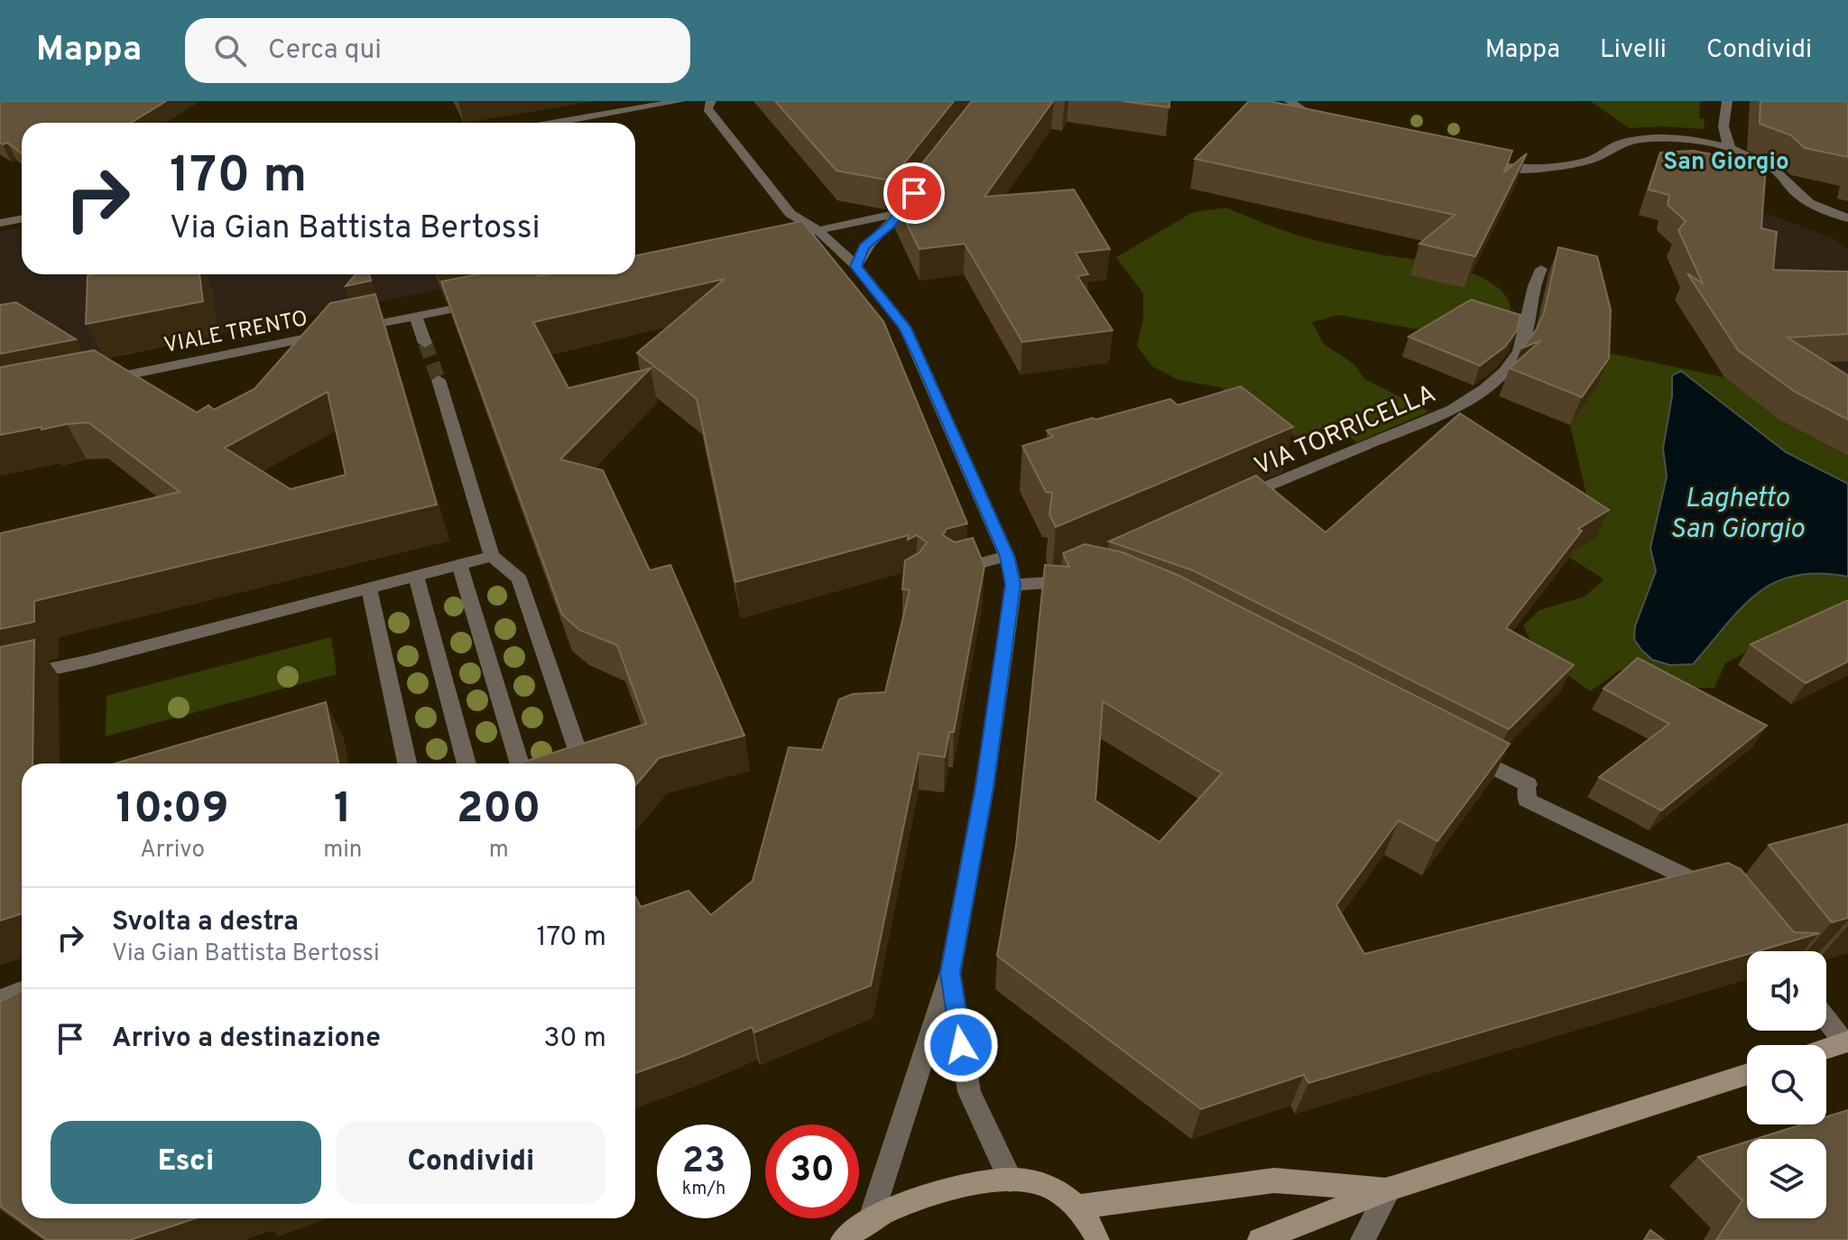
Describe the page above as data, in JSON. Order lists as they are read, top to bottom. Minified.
{"streets":{"street":["VIALE TRENTO","VIA TORRICELLA"]},"districts":["San Giorgio"],"water":["Laghetto San Giorgio"],"page":{"header":"Mappa","search":"Cerca qui","nav":["Mappa","Livelli","Condividi"],"turn":["170 m","Via Gian Battista Bertossi"],"eta":["10:09","Arrivo","1","min","200","m"],"list":[{"name":"Svolta a destra","note":"Via Gian Battista Bertossi","value":"170 m"},{"name":"Arrivo a destinazione","value":"30 m"}],"buttons":["Esci","Condividi"],"speed":"23 km/h","limit":"30"}}
